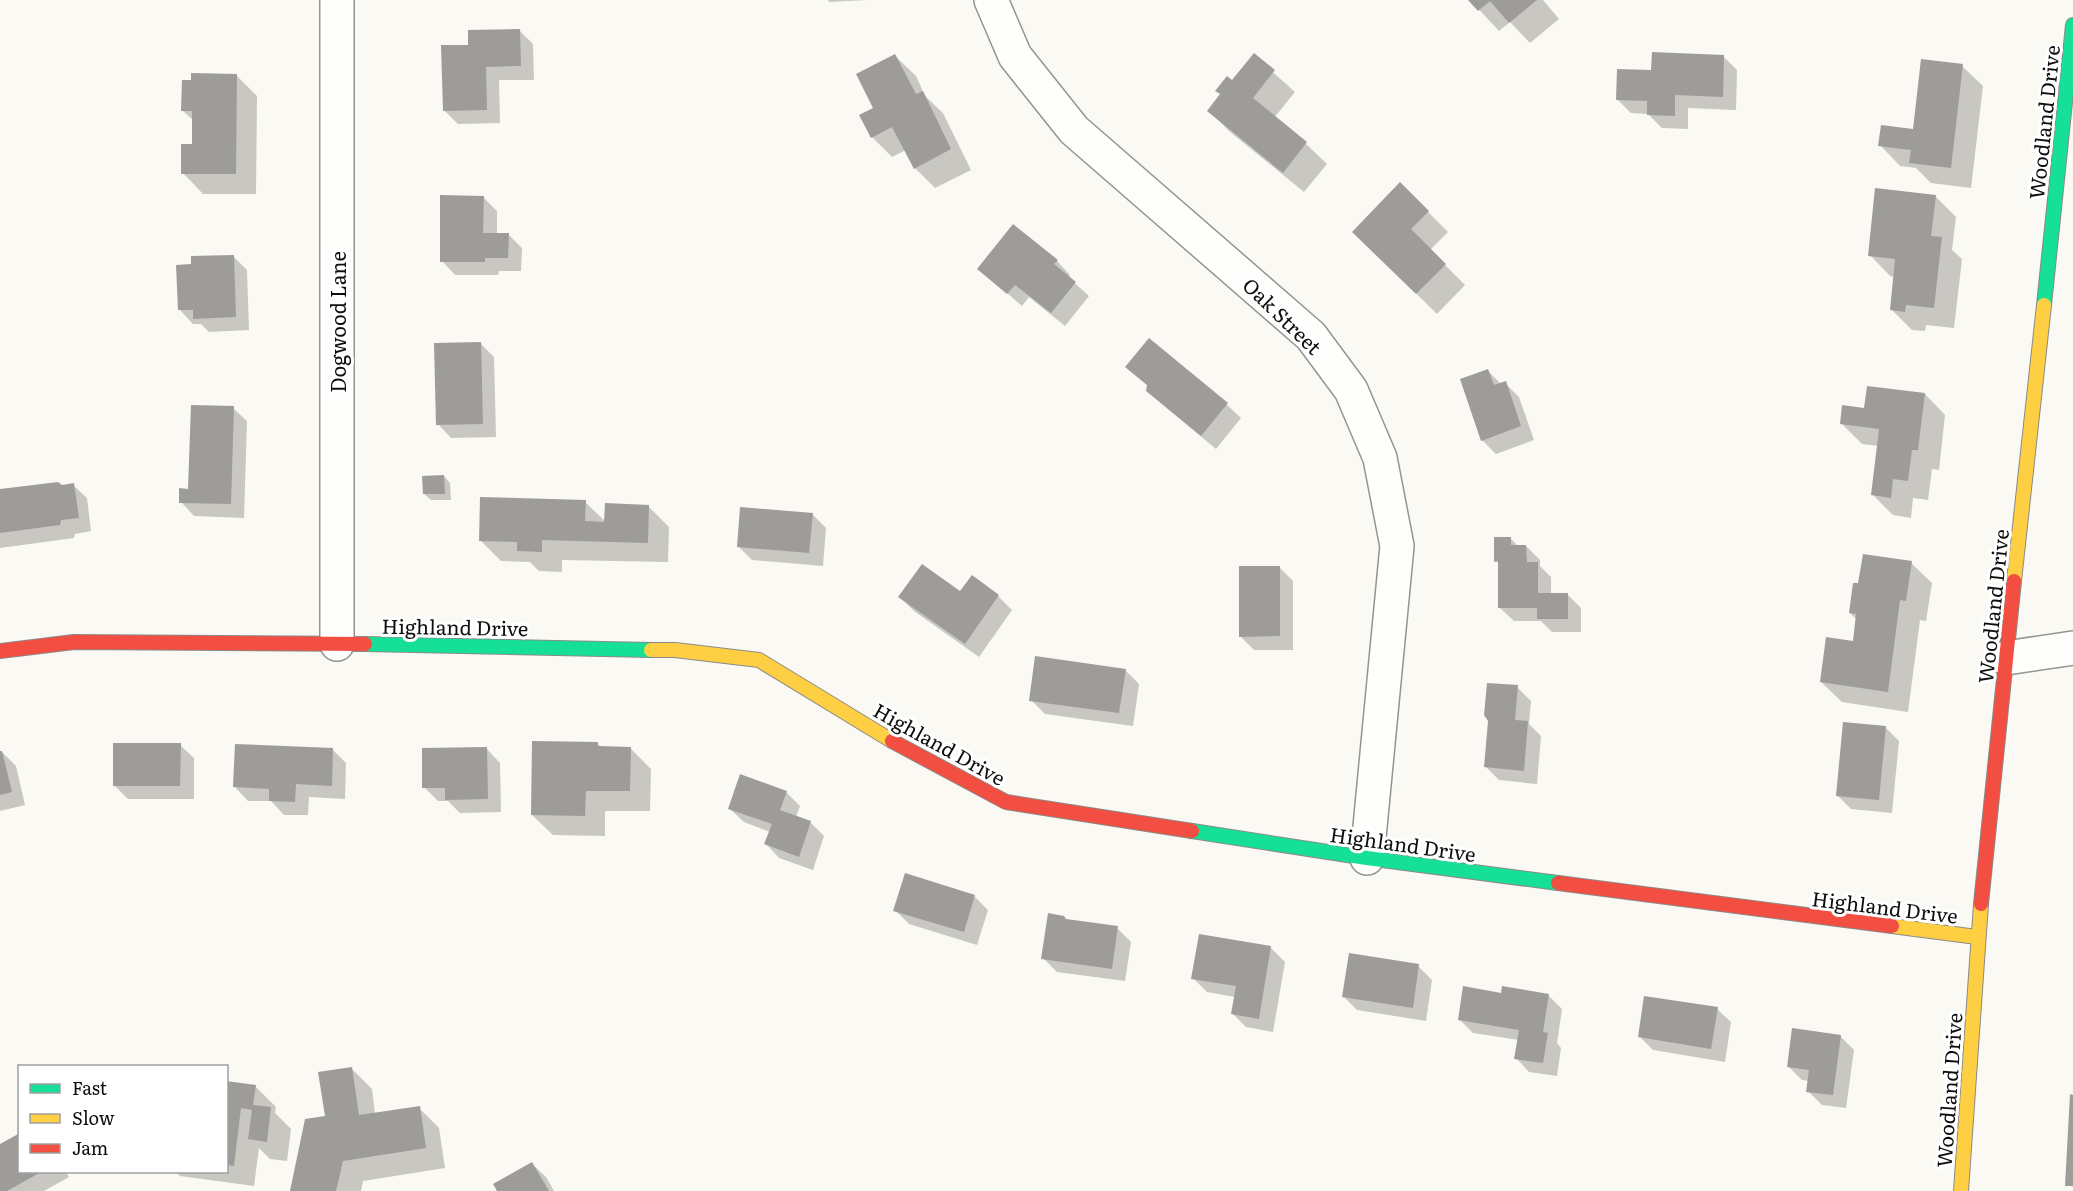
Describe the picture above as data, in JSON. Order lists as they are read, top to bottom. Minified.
{"streets":{"street":["Woodland Drive","Oak Street","Dogwood Lane","Highland Drive"]},"crossings":[["Woodland Drive","Highland Drive"],["Oak Street","Highland Drive"],["Dogwood Lane","Highland Drive"]],"legend":["Fast","Slow","Jam"]}
